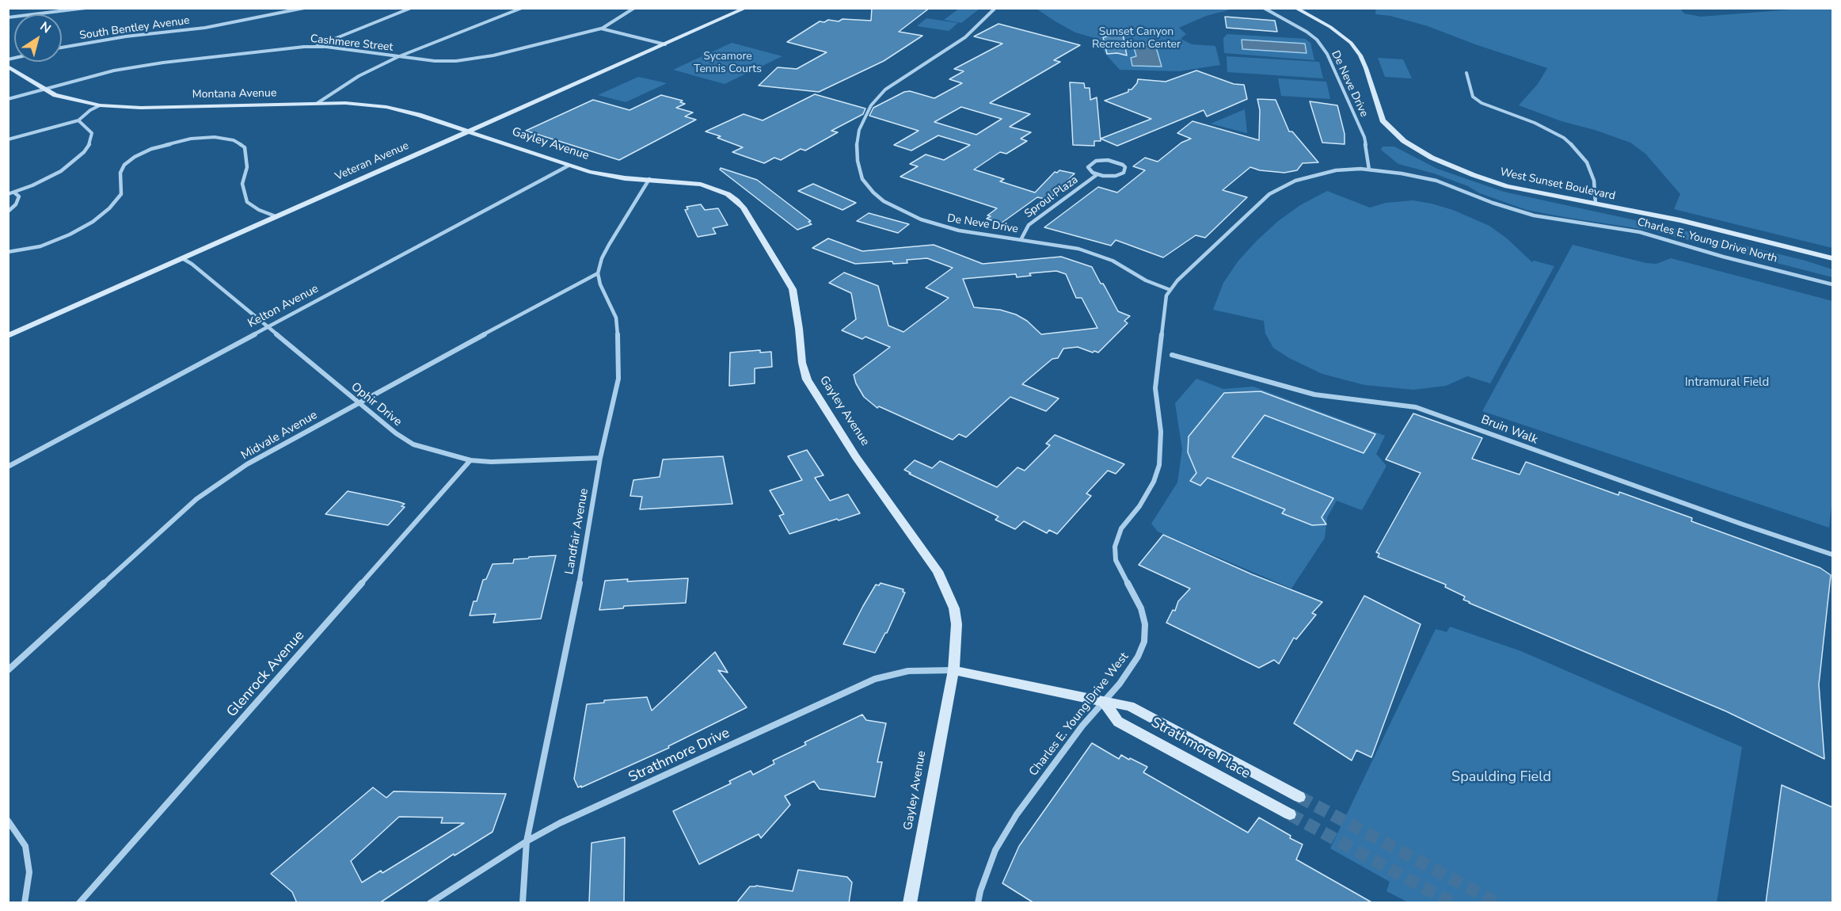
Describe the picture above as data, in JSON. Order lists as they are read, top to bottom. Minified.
{"streets":{"street":["South Bentley Avenue","Cashmere Street","De Neve Drive","Montana Avenue","Gayley Avenue","Veteran Avenue","West Sunset Boulevard","Sproul Plaza","Charles E. Young Drive North","Kelton Avenue","Ophir Drive","Bruin Walk","Midvale Avenue","Landfair Avenue","Glenrock Avenue","Charles E. Young Drive West","Strathmore Place","Strathmore Drive"]},"crossings":[["Cashmere Street","Montana Avenue"],["Cashmere Street","Veteran Avenue"],["De Neve Drive","Sproul Plaza"],["De Neve Drive","Charles E. Young Drive North"],["De Neve Drive","Charles E. Young Drive West"],["Montana Avenue","Gayley Avenue"],["Montana Avenue","Veteran Avenue"],["Gayley Avenue","Veteran Avenue"],["Gayley Avenue","Kelton Avenue"],["Gayley Avenue","Strathmore Place"],["Gayley Avenue","Strathmore Drive"],["Veteran Avenue","Ophir Drive"],["Charles E. Young Drive North","Charles E. Young Drive West"],["Kelton Avenue","Ophir Drive"],["Ophir Drive","Midvale Avenue"],["Ophir Drive","Landfair Avenue"],["Ophir Drive","Glenrock Avenue"],["Midvale Avenue","Landfair Avenue"],["Landfair Avenue","Strathmore Drive"],["Charles E. Young Drive West","Strathmore Place"],["Strathmore Place","Strathmore Drive"]],"parks":["Sunset Canyon Recreation Center","Sycamore Tennis Courts","Intramural Field","Spaulding Field"],"north":"top right"}
